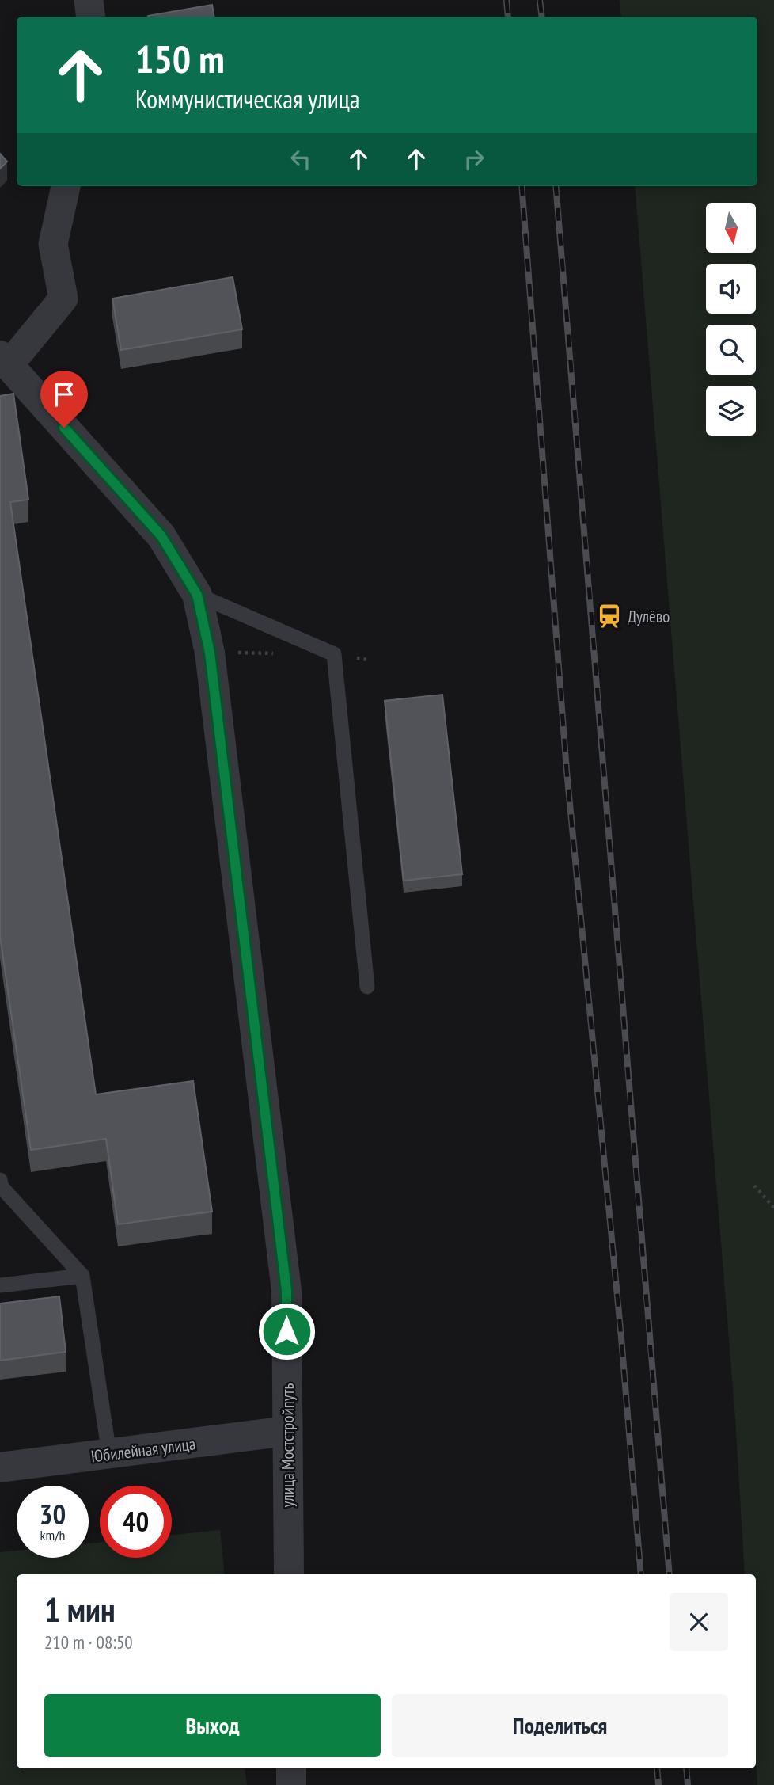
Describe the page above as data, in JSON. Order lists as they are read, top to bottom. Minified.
{"streets":{"street":["улица Мостстройпуть","Юбилейная улица"]},"crossings":[["улица Мостстройпуть","Юбилейная улица"]],"places":{"station":["Дулёво"]},"north":"bottom","page":{"turn":["150 m","Коммунистическая улица"],"speed":"30 km/h","limit":"40","heading":["1 мин","210 m · 08:50"],"buttons":["Выход","Поделиться"]}}
